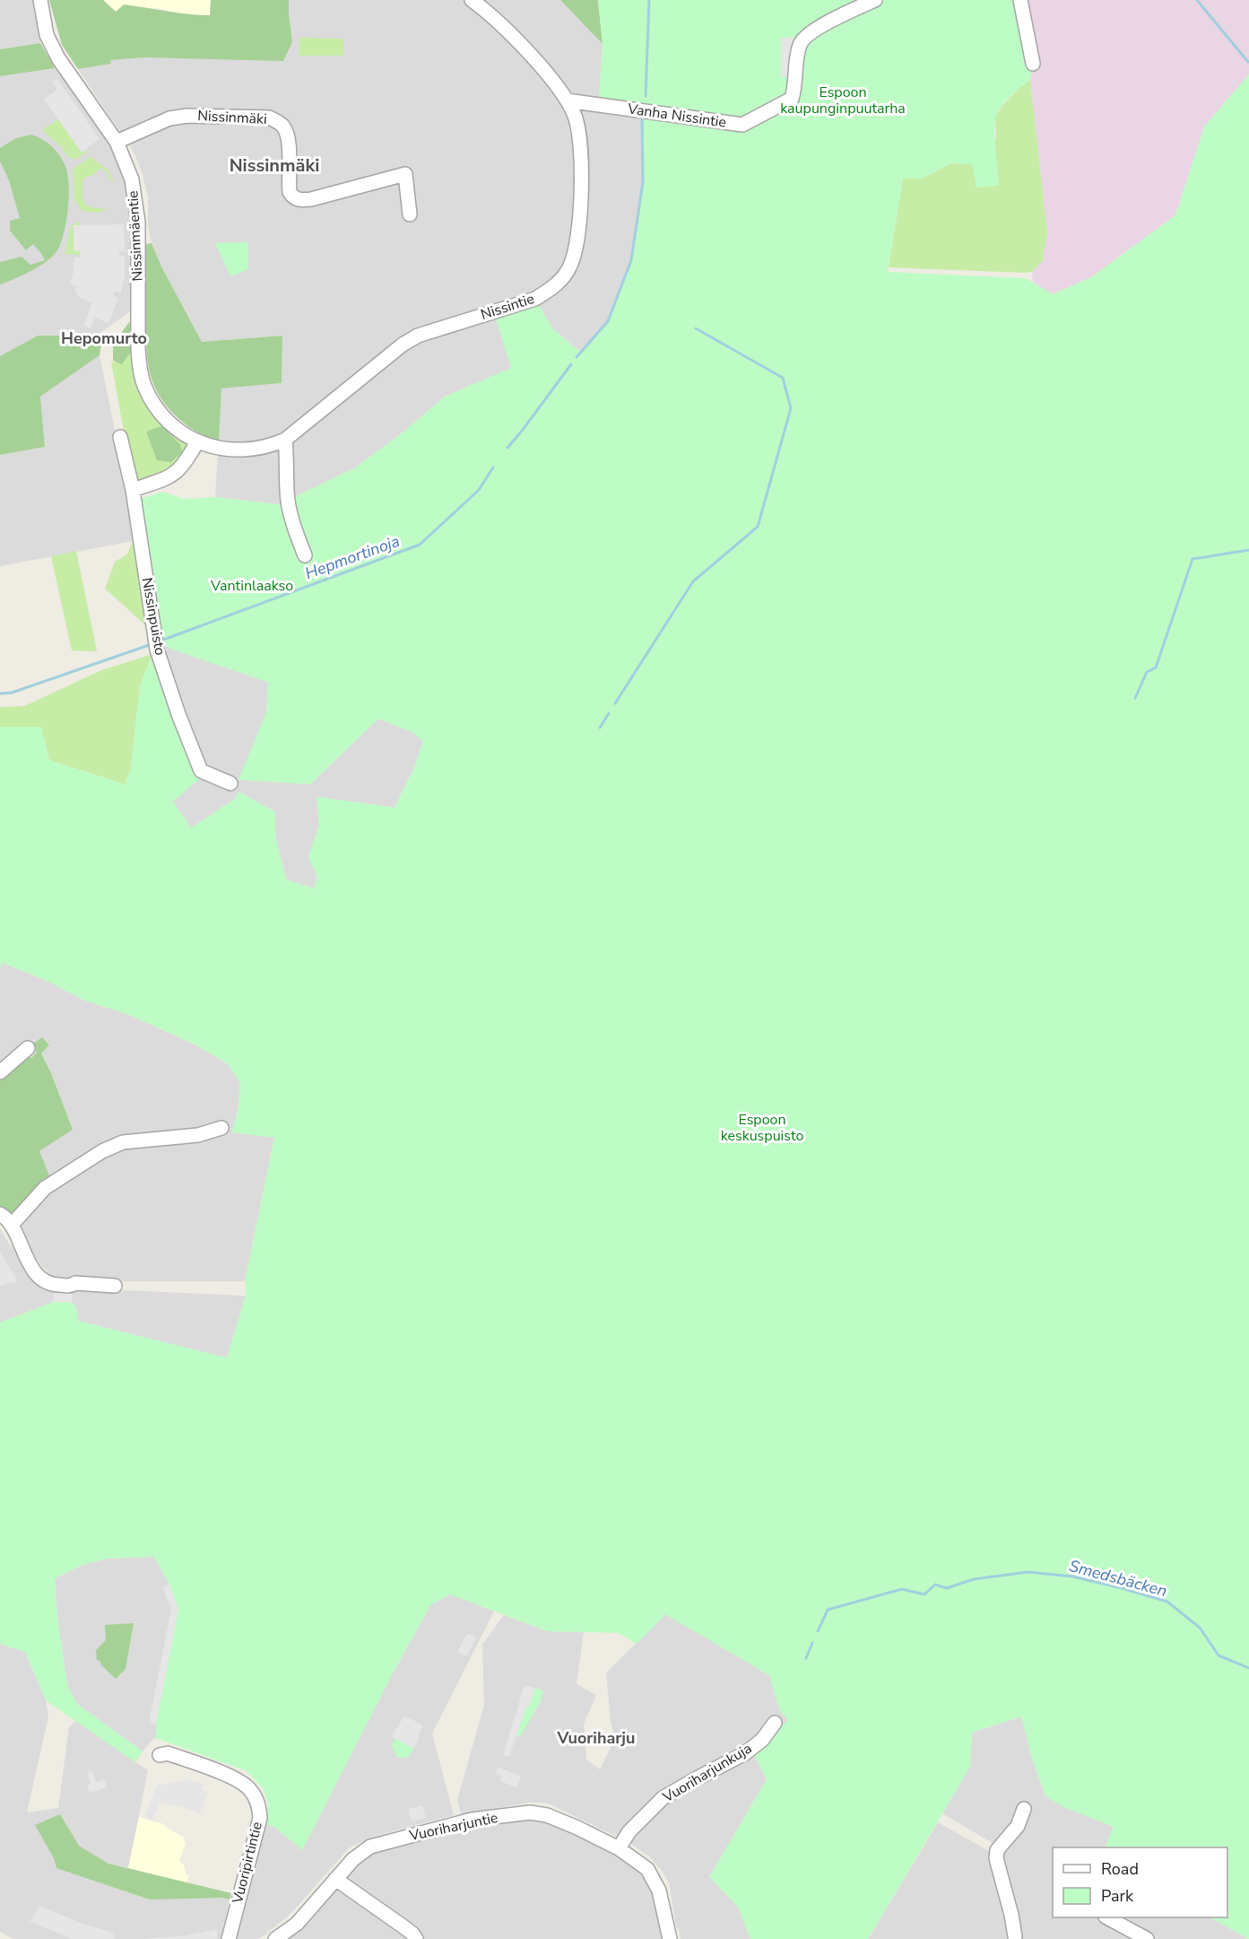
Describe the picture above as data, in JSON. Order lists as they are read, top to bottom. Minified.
{"streets":{"street":["Vanha Nissintie","Nissinmäki","Nissinmäentie","Nissintie","Nissinpuisto","Vuoriharjunkuja","Vuoriharjuntie","Vuoripirtintie"]},"crossings":[["Vanha Nissintie","Nissintie"],["Nissinmäki","Nissinmäentie"],["Nissinmäentie","Nissintie"],["Vuoriharjunkuja","Vuoriharjuntie"]],"districts":["Nissinmäki","Hepomurto","Vuoriharju"],"water":["Hepmortinoja","Smedsbäcken"],"parks":["Espoon kaupunginpuutarha","Vantinlaakso","Espoon keskuspuisto"],"legend":["Road","Park"]}
